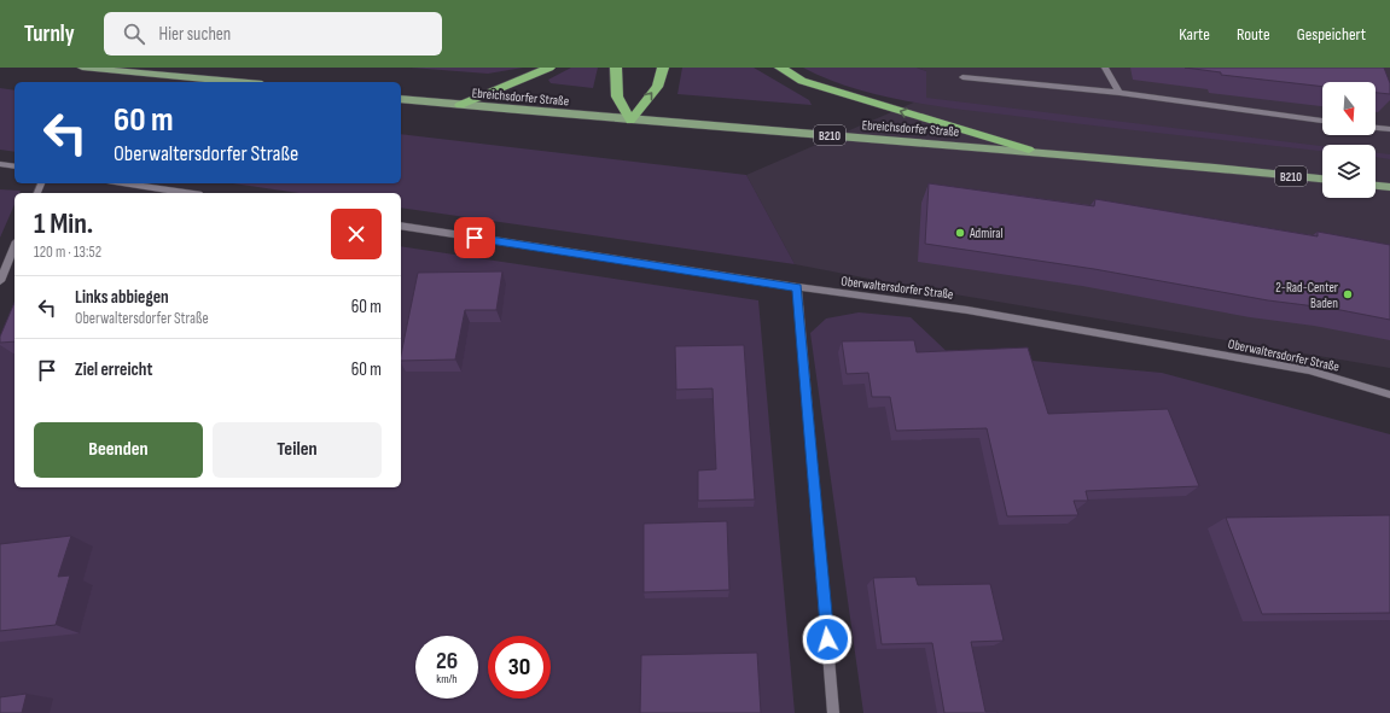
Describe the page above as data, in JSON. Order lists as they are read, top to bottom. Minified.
{"streets":{"main road":["Ebreichsdorfer Straße","B210"],"street":["Oberwaltersdorfer Straße"]},"crossings":[["Ebreichsdorfer Straße","B210"]],"places":["Admiral","2-Rad-Center Baden"],"north":"bottom","page":{"header":"Turnly","search":"Hier suchen","nav":["Karte","Route","Gespeichert"],"turn":["60 m","Oberwaltersdorfer Straße"],"heading":["1 Min.","120 m · 13:52"],"list":[{"name":"Links abbiegen","note":"Oberwaltersdorfer Straße","value":"60 m"},{"name":"Ziel erreicht","value":"60 m"}],"buttons":["Beenden","Teilen"],"speed":"26 km/h","limit":"30"}}
